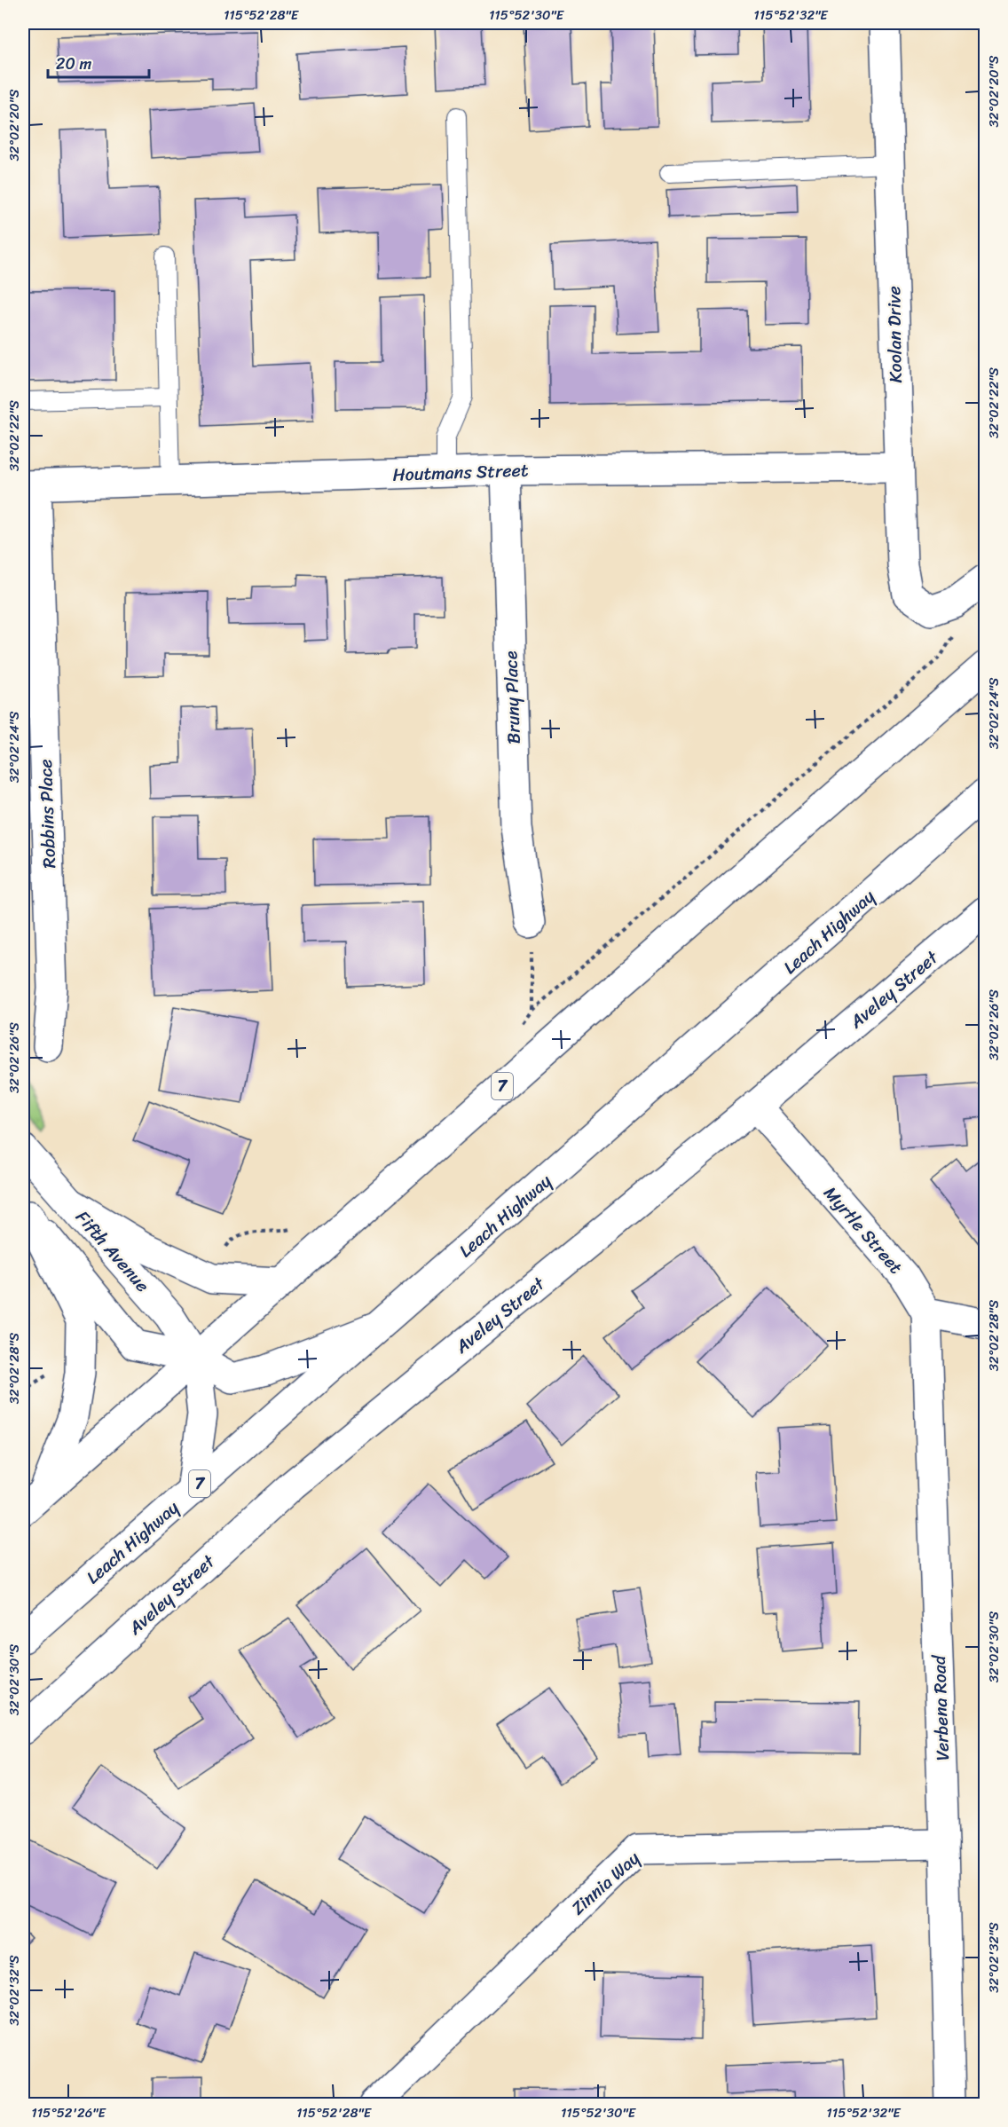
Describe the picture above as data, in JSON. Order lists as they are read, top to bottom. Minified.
{"streets":{"main road":["Koolan Drive","Houtmans Street","Bruny Place","Robbins Place","Leach Highway","Aveley Street","7","Myrtle Street","Fifth Avenue","Verbena Road","Zinnia Way"]},"crossings":[["Koolan Drive","Houtmans Street"],["Houtmans Street","Bruny Place"],["Houtmans Street","Robbins Place"],["Leach Highway","Fifth Avenue"],["Aveley Street","Myrtle Street"],["7","Fifth Avenue"],["Myrtle Street","Verbena Road"],["Verbena Road","Zinnia Way"]],"scale_bar":"20 m","coordinates":["115°52'28\"E","115°52'30\"E","115°52'32\"E","32°02'20\"S","32°02'22\"S","32°02'24\"S","32°02'26\"S","32°02'28\"S","32°02'30\"S","32°02'32\"S","115°52'26\"E"]}
